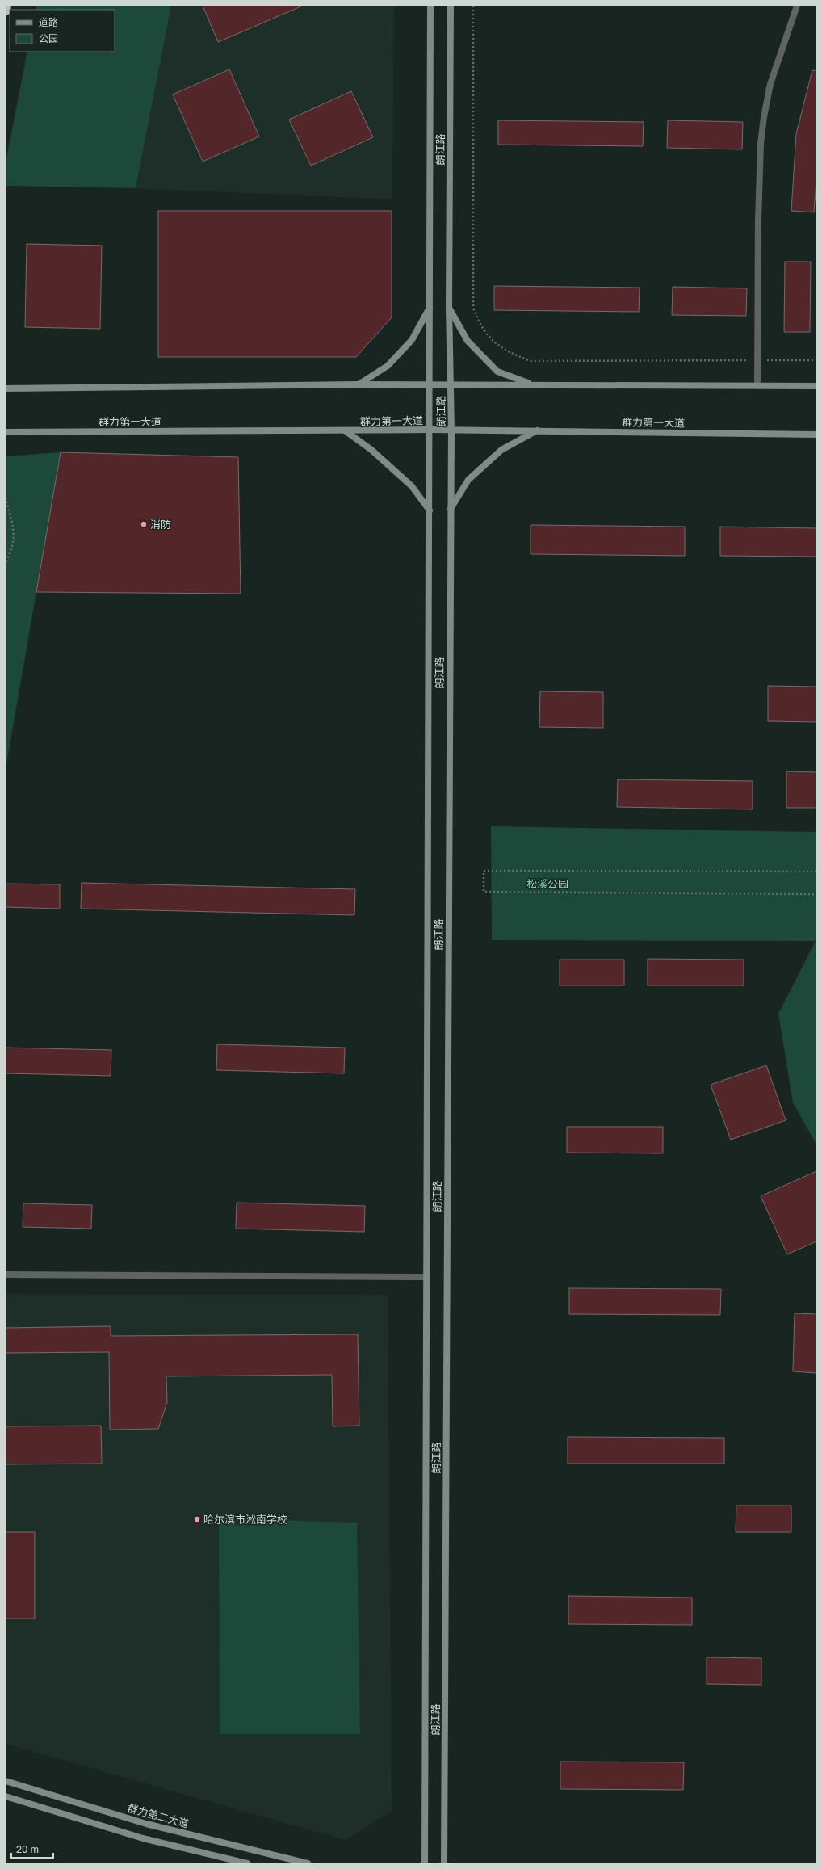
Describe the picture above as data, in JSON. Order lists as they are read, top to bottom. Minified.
{"streets":{"main road":["朗江路","群力第一大道","群力第二大道"]},"crossings":[["朗江路","群力第一大道"]],"parks":["松溪公园"],"places":["消防","哈尔滨市淞南学校"],"legend":["道路","公园"],"scale_bar":"20 m"}
